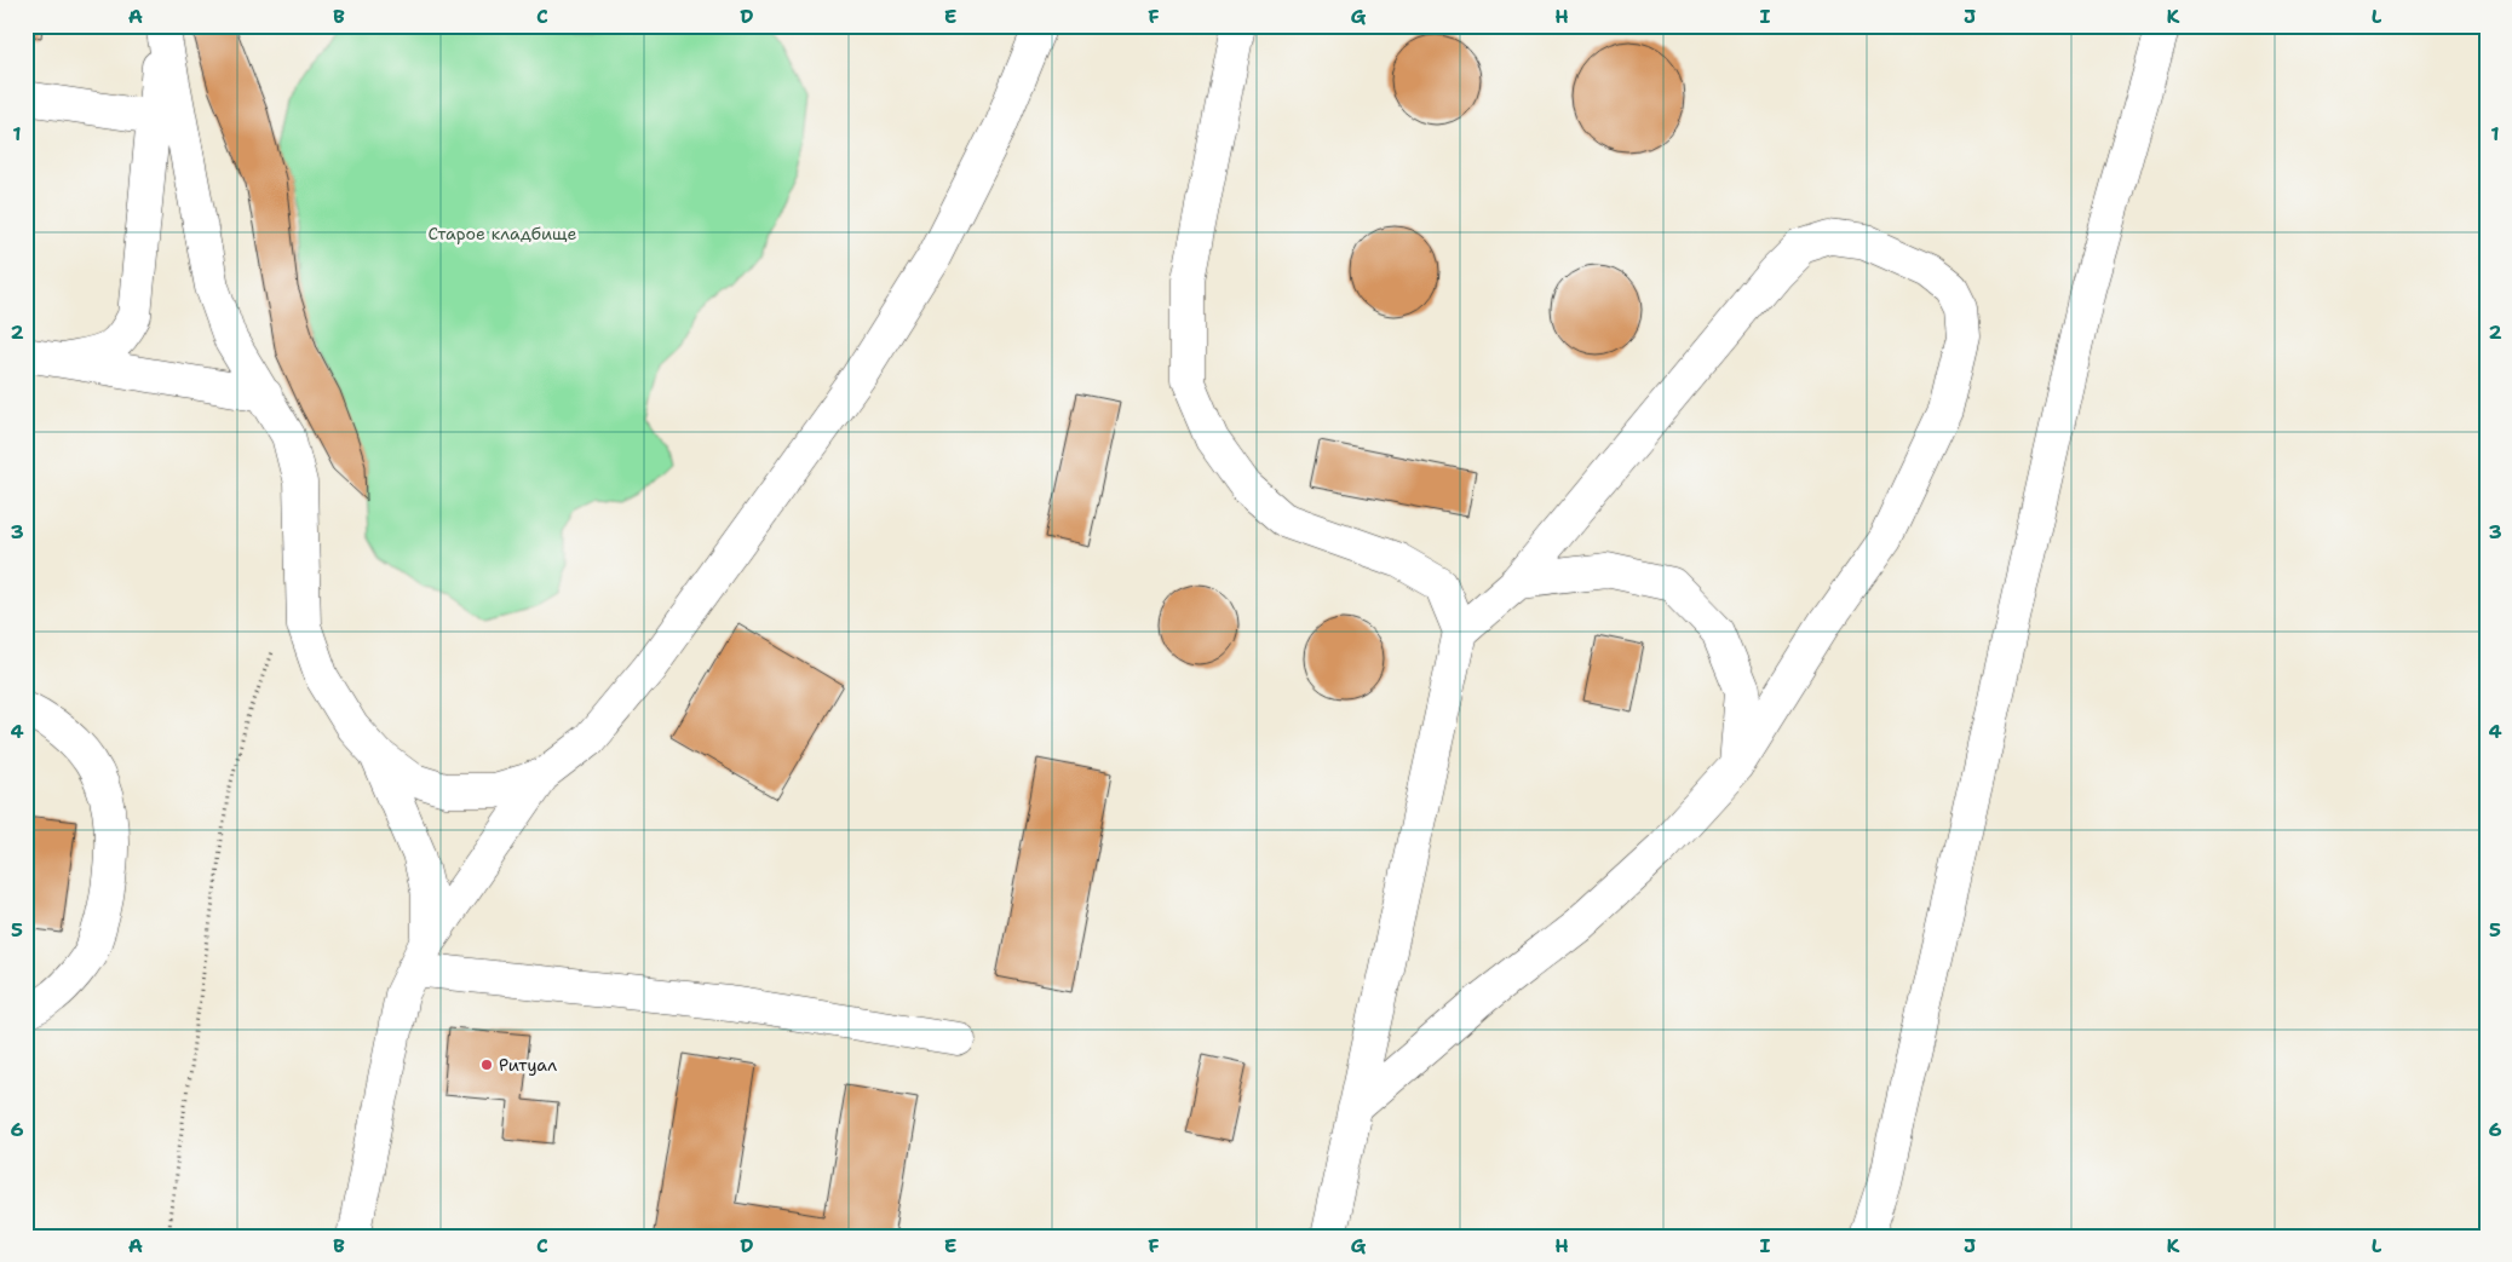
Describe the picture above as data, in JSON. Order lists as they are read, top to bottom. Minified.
{"parks":["Старое кладбище"],"places":["Ритуал"],"grid":{"columns":["A","B","C","D","E","F","G","H","I","J","K","L"],"rows":["1","2","3","4","5","6"]}}
